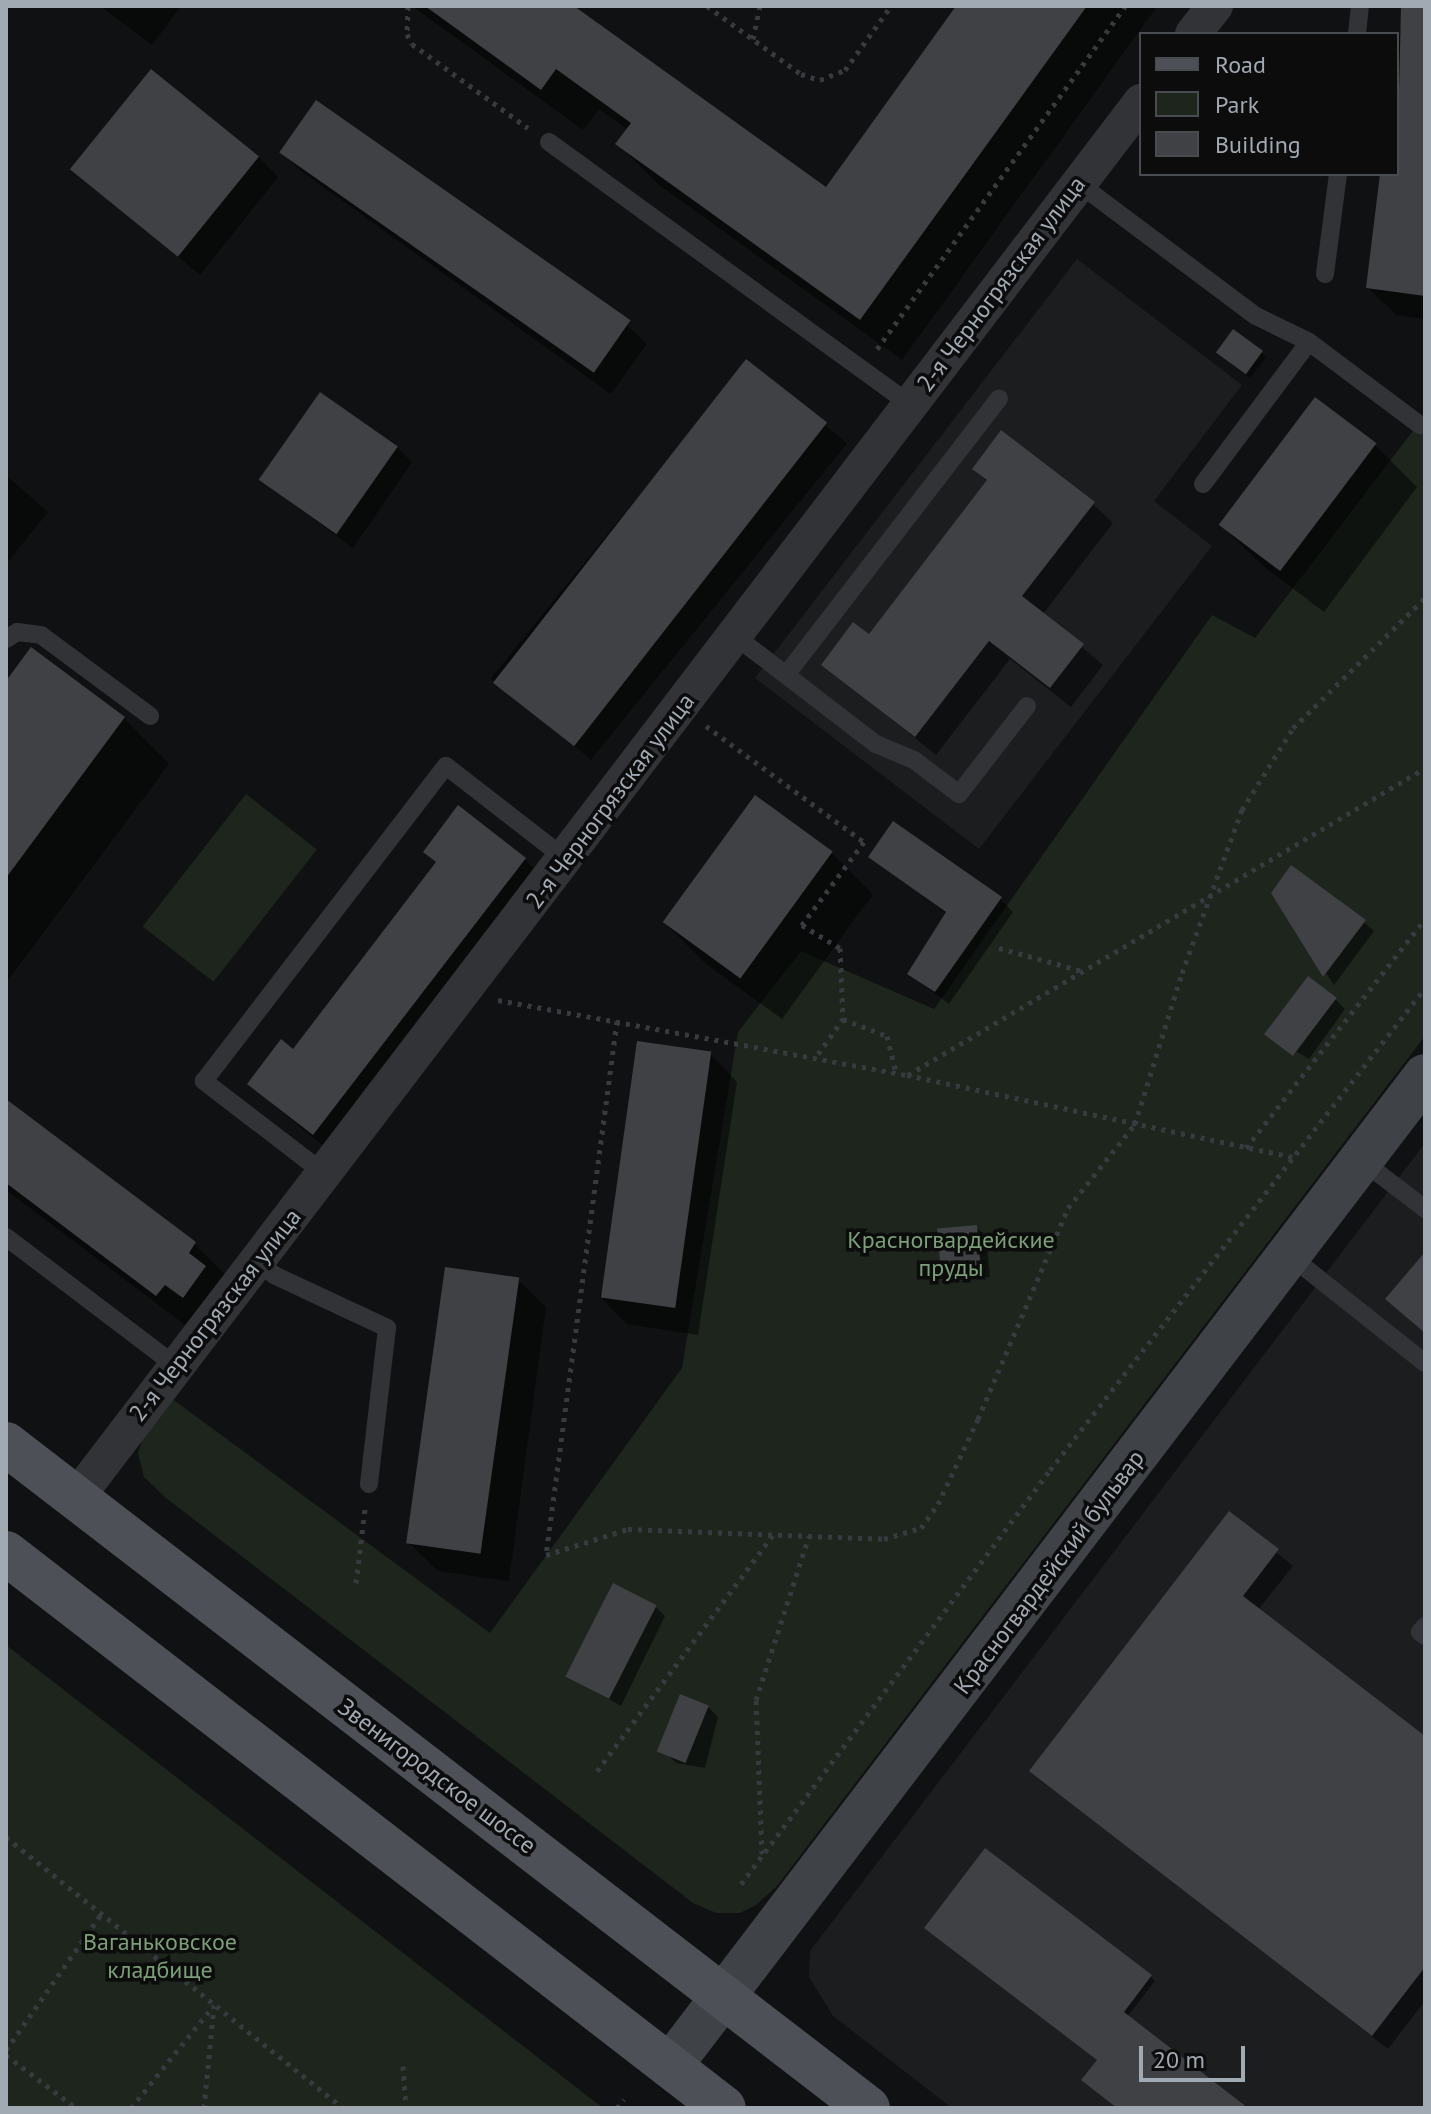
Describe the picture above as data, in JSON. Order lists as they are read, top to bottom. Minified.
{"streets":{"main road":["Звенигородское шоссе"],"street":["2-я Черногрязская улица","Красногвардейский бульвар"]},"crossings":[["2-я Черногрязская улица","Звенигородское шоссе"],["Красногвардейский бульвар","Звенигородское шоссе"]],"parks":["Красногвардейские пруды","Ваганьковское кладбище"],"legend":["Road","Park","Building"],"scale_bar":"20 m"}
